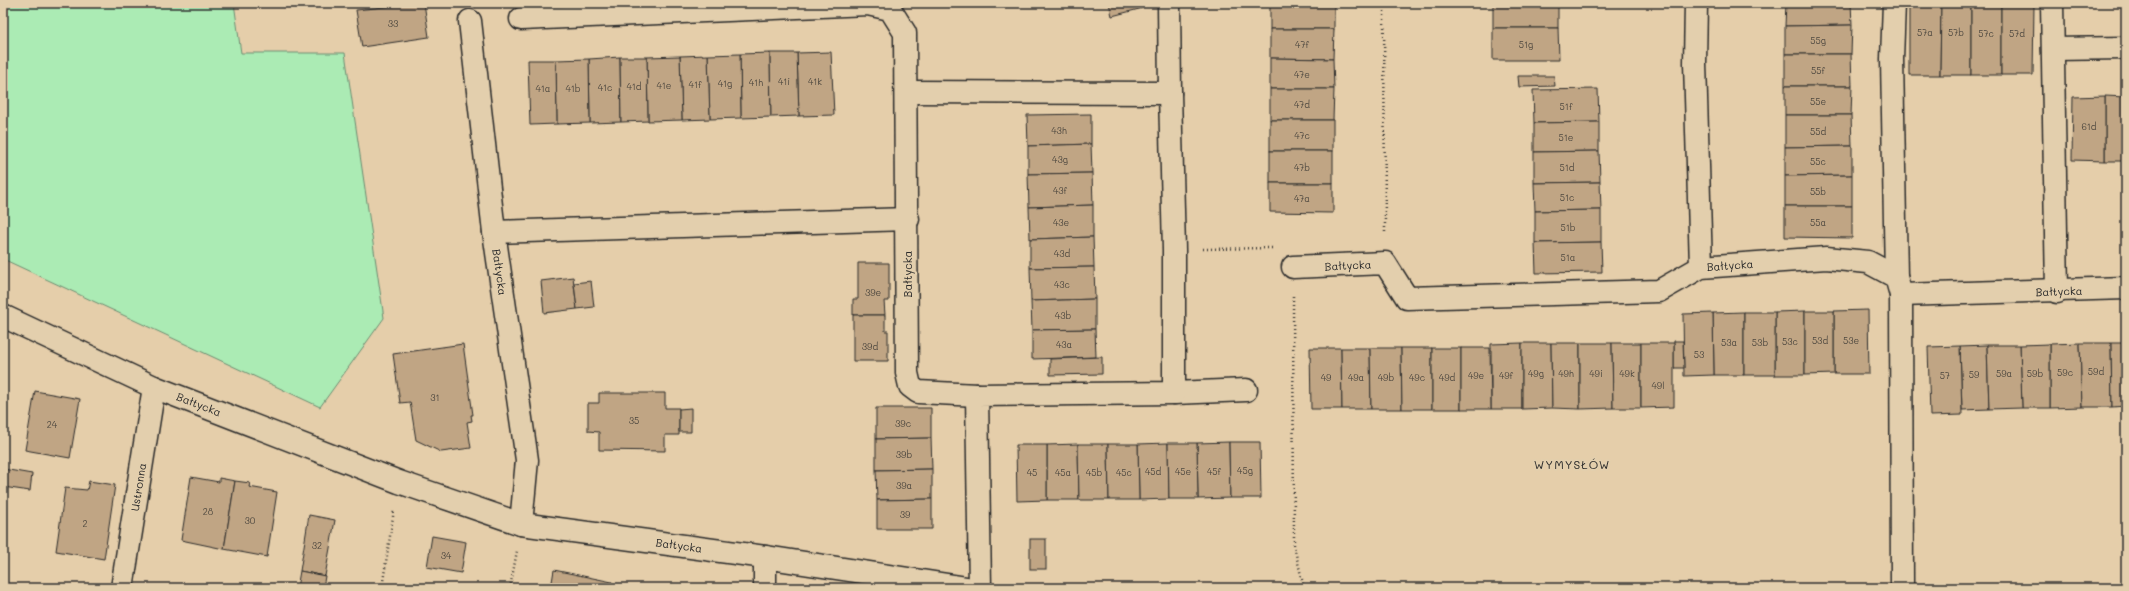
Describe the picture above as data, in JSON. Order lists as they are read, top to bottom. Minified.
{"streets":{"street":["Bałtycka","Ustronna"]},"crossings":[["Bałtycka","Ustronna"]],"districts":["WYMYSŁÓW"],"house_numbers":["33","57a","57b","57c","57d","55g","47f","51g","55f","47e","41i","41k","41h","41g","41f","41e","41d","41c","41a","41b","55e","47d","51f","61d","43h","55d","47c","51e","43g","55c","47b","51d","43f","55b","51c","47a","43e","55a","51b","43d","51a","43c","39e","43b","53d","53e","53c","53a","53b","43a","39d","53","59d","59c","49g","49h","49i","49k","59a","59b","59","49e","49f","57","49","49a","49b","49c","49d","49l","31","35","39c","24","39b","45g","45d","45e","45f","45","45a","45b","45c","39a","28","39","30","2","32","34"]}
